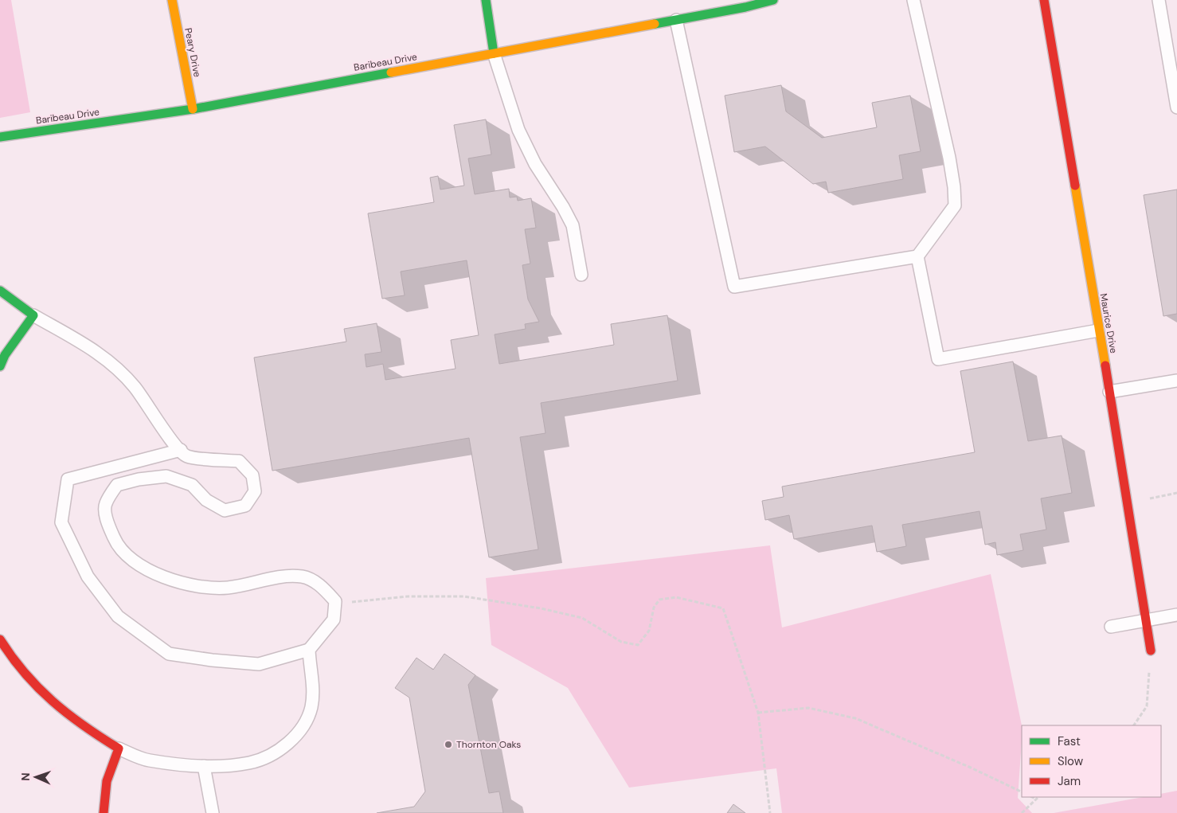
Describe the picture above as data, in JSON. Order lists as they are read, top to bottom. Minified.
{"streets":{"street":["Peary Drive","Baribeau Drive","Maurice Drive"]},"crossings":[["Peary Drive","Baribeau Drive"]],"places":["Thornton Oaks"],"legend":["Fast","Slow","Jam"],"north":"left"}
